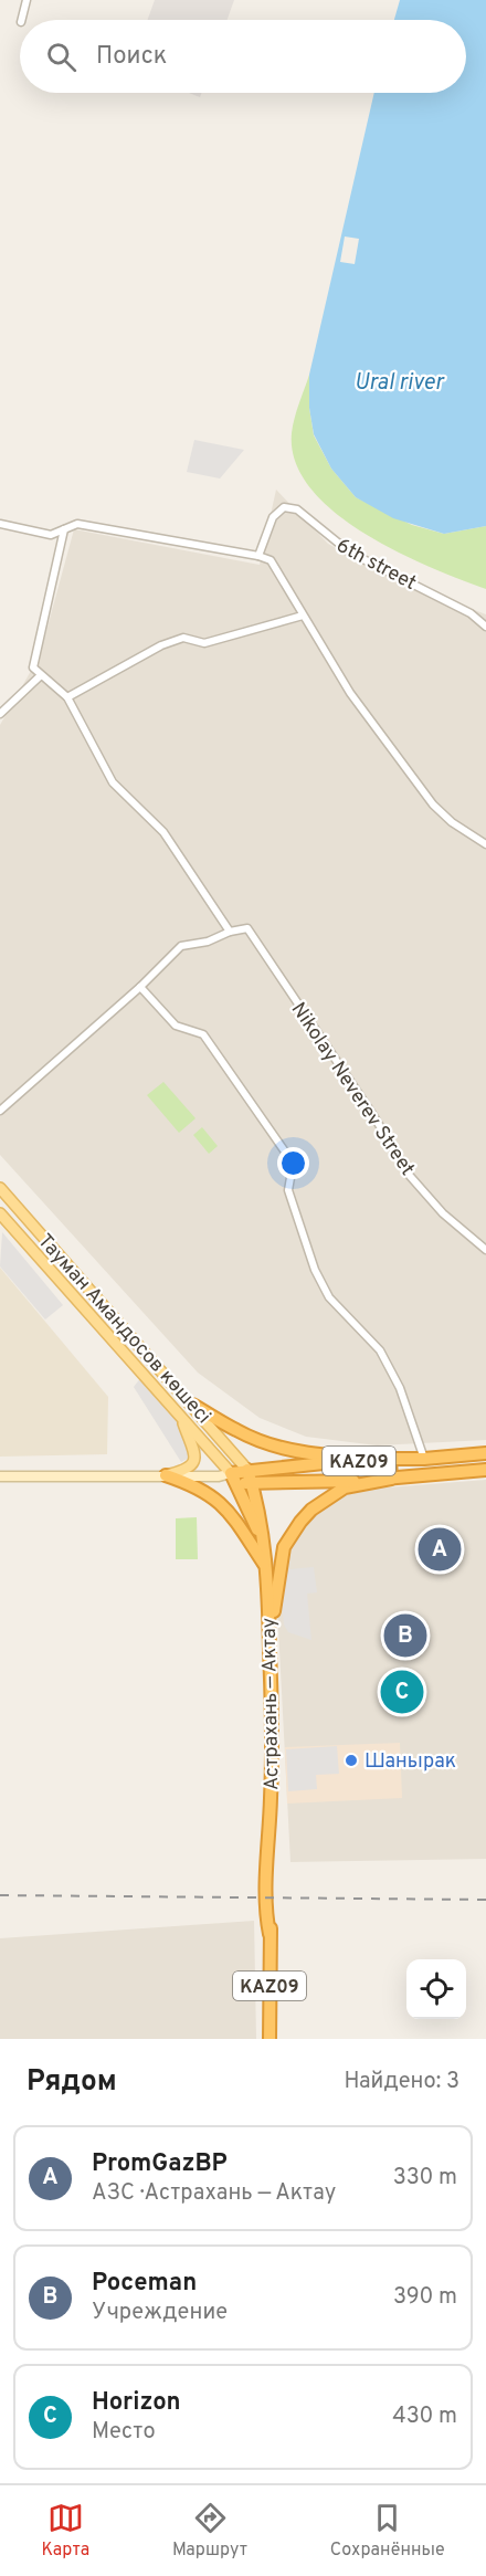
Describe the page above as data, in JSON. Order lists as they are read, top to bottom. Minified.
{"streets":{"highway":["KAZ09","Астрахань — Актау"],"main road":["Тауман Амандосов көшесі"],"street":["6th street","Nikolay Neverev Street"]},"crossings":[["Тауман Амандосов көшесі","KAZ09"],["Тауман Амандосов көшесі","Астрахань — Актау"],["KAZ09","Астрахань — Актау"]],"water":["Ural river"],"places":["Шанырак"],"page":{"search":"Поиск","pins":["A","B","C"],"heading":["Рядом","Найдено: 3"],"list":[{"mark":"A","name":"PromGazBP","note":"АЗС · Астрахань — Актау","value":"330 m"},{"mark":"B","name":"Poceman","note":"Учреждение","value":"390 m"},{"mark":"C","name":"Horizon","note":"Место","value":"430 m"}],"nav":["Карта","Маршрут","Сохранённые"]}}
